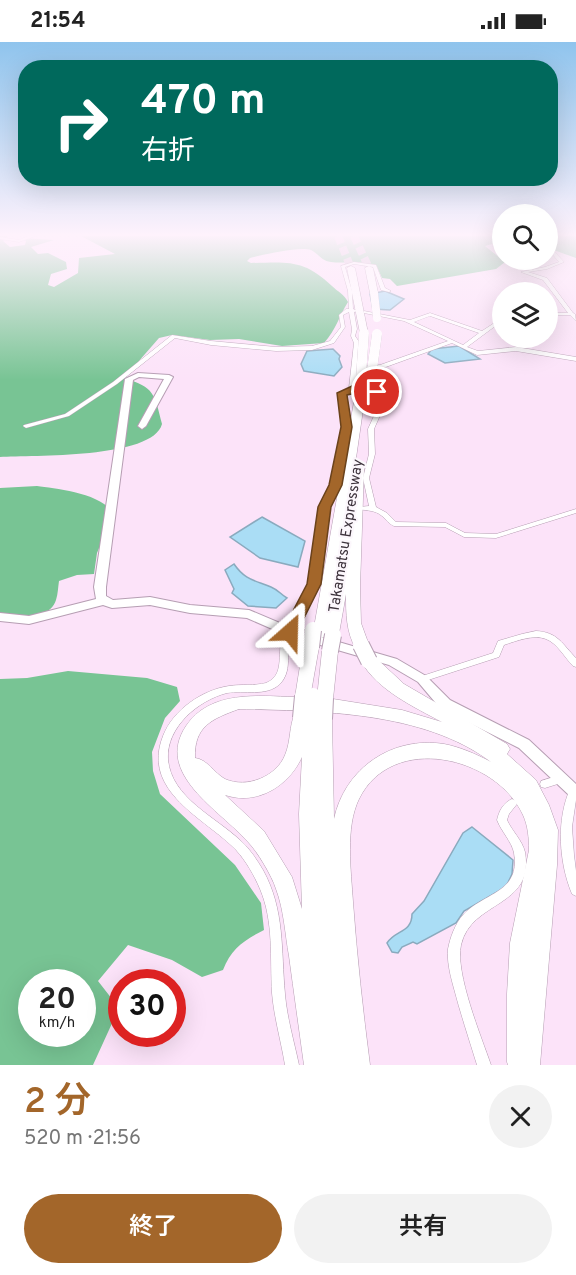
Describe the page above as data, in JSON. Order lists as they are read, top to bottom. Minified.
{"streets":{"highway":["Takamatsu Expressway"]},"page":{"status":"21:54","turn":["470 m","右折"],"speed":"20 km/h","limit":"30","heading":["2 分","520 m · 21:56"],"buttons":["終了","共有"]}}
